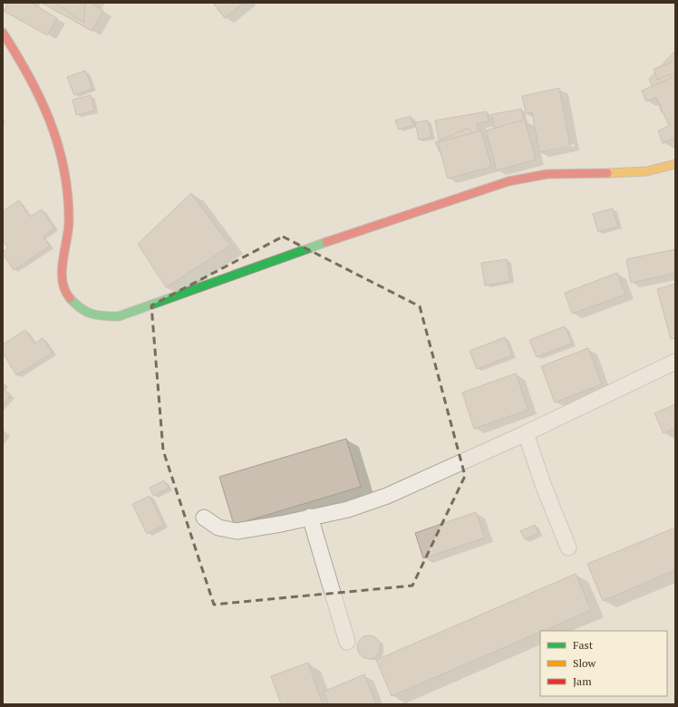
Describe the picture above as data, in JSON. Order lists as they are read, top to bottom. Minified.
{"legend":["Fast","Slow","Jam"]}
